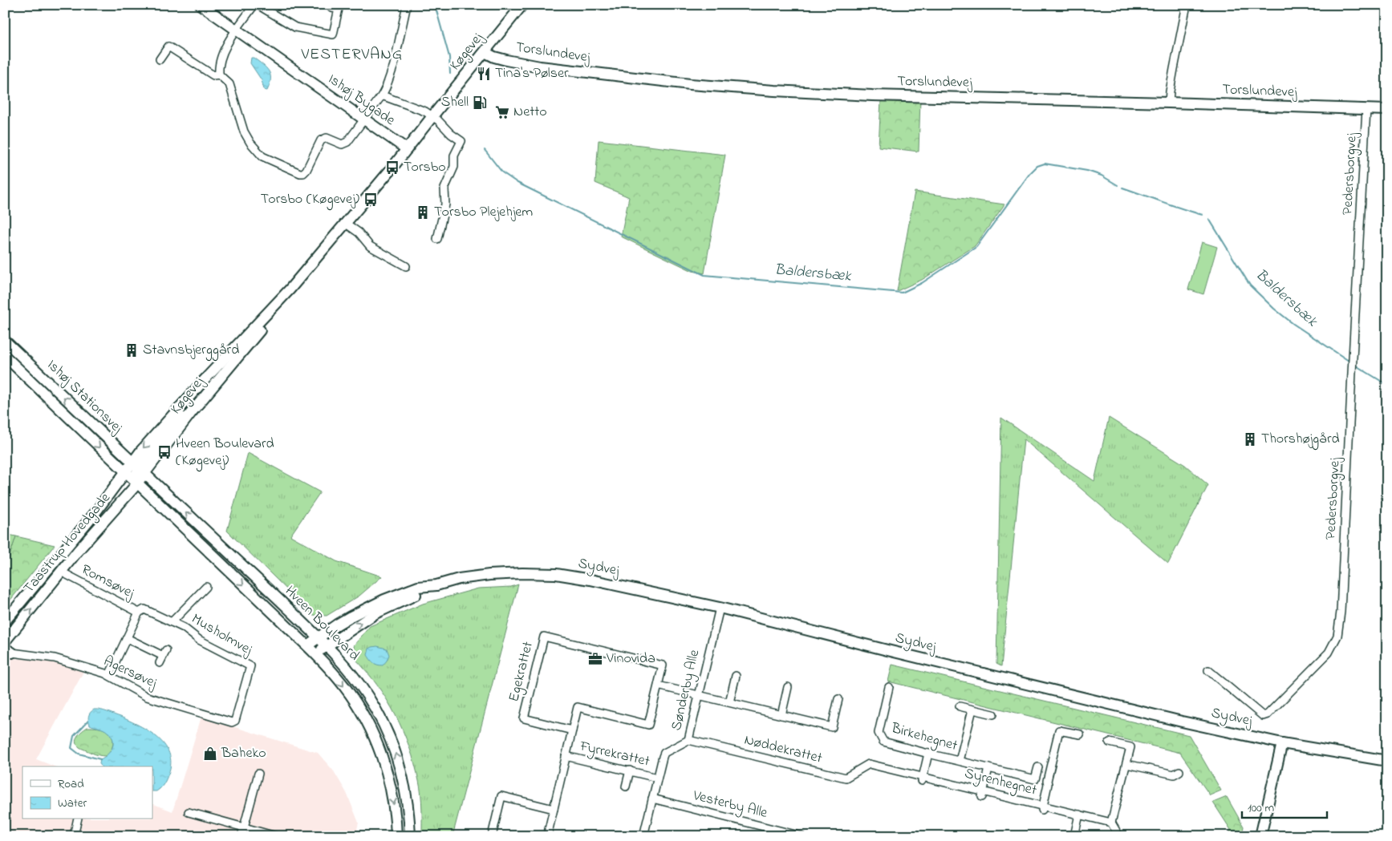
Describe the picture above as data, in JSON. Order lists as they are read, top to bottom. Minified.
{"streets":{"street":["Køgevej","Torslundevej","Ishøj Bygade","Pedersborgvej","Ishøj Stationsvej","Taastrup Hovedgade","Sydvej","Romsøvej","Hveen Boulevard","Musholmvej","Egekrattet","Agersøvej","Sønderby Alle","Birkehegnet","Nøddekrattet","Fyrrekrattet","Syrenhegnet","Vesterby Alle"]},"crossings":[["Køgevej","Torslundevej"],["Køgevej","Ishøj Bygade"],["Køgevej","Ishøj Stationsvej"],["Køgevej","Taastrup Hovedgade"],["Køgevej","Hveen Boulevard"],["Torslundevej","Pedersborgvej"],["Ishøj Stationsvej","Taastrup Hovedgade"],["Ishøj Stationsvej","Hveen Boulevard"],["Taastrup Hovedgade","Romsøvej"],["Taastrup Hovedgade","Hveen Boulevard"],["Sydvej","Hveen Boulevard"],["Sydvej","Sønderby Alle"],["Romsøvej","Musholmvej"],["Romsøvej","Agersøvej"],["Musholmvej","Agersøvej"],["Egekrattet","Fyrrekrattet"],["Sønderby Alle","Nøddekrattet"],["Sønderby Alle","Fyrrekrattet"],["Sønderby Alle","Vesterby Alle"],["Nøddekrattet","Syrenhegnet"]],"districts":["VESTERVANG"],"water":["Baldersbæk"],"places":{"restaurant":["Tina's Pølser"],"fuel station":["Shell"],"supermarket":["Netto"],"bus stop":["Torsbo","Torsbo (Køgevej)","Hveen Boulevard (Køgevej)"],"building":["Torsbo Plejehjem","Stavnsbjerggård","Thorshøjgård"],"office":["Vinovida"],"shop":["Baheko"]},"legend":["Road","Water"],"scale_bar":"100 m"}
